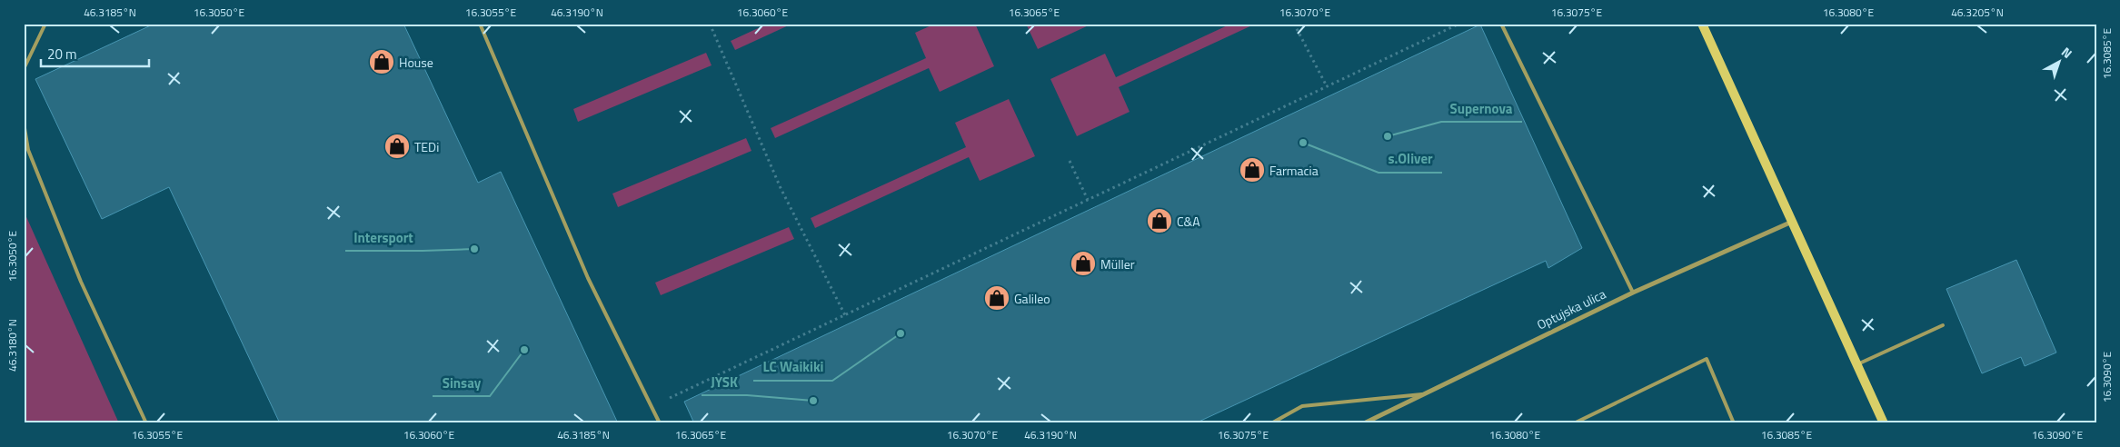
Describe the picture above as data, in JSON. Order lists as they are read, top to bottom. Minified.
{"streets":{"street":["Optujska ulica"]},"places":{"shop":["House","TEDi","Farmacia","C&A","Müller","Galileo"],"other":["Supernova","s.Oliver","Intersport","LC Waikiki","Sinsay","JYSK"]},"scale_bar":"20 m","north":"top right","coordinates":["46.3185°N","16.3050°E","16.3055°E","46.3190°N","16.3060°E","16.3065°E","16.3070°E","16.3075°E","16.3080°E","46.3205°N","16.3085°E","46.3180°N","16.3090°E"]}
